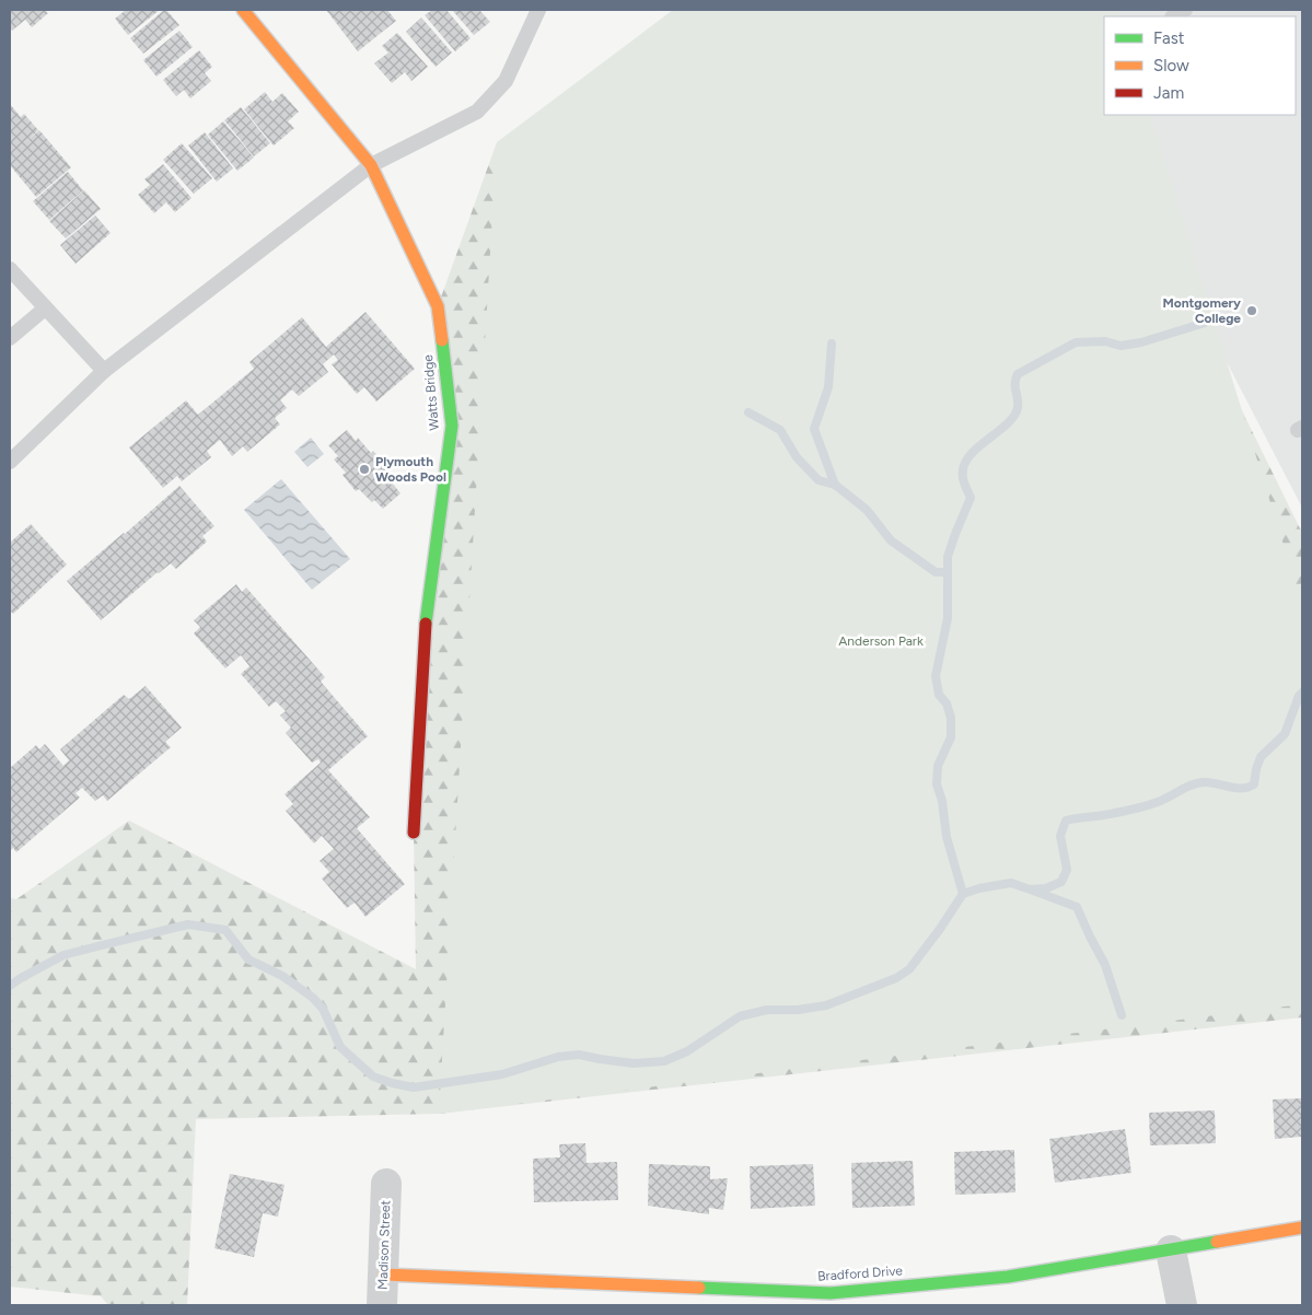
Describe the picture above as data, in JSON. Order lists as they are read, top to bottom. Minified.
{"streets":{"street":["Watts Bridge","Madison Street","Bradford Drive"]},"crossings":[["Madison Street","Bradford Drive"]],"parks":["Anderson Park"],"places":["Montgomery College","Plymouth Woods Pool"],"legend":["Fast","Slow","Jam"]}
